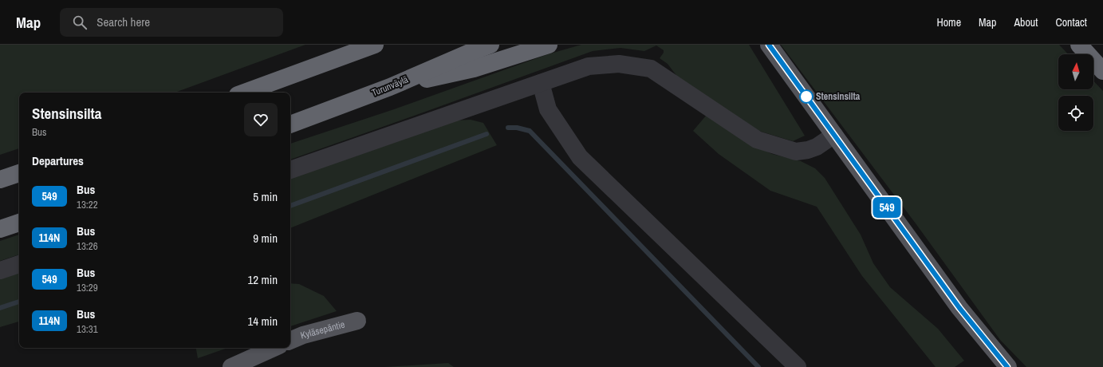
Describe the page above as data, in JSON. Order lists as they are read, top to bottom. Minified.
{"streets":{"highway":["Turunväylä"],"main road":["Kyläsepäntie"]},"places":["Stensinsilta"],"lines":["bus line 549"],"north":"top","page":{"header":"Map","search":"Search here","nav":["Home","Map","About","Contact"],"on_map":"549","heading":[["Stensinsilta","Bus"],"Departures"],"list":[{"mark":"549","name":"Bus","note":"13:22","value":"5 min"},{"mark":"114N","name":"Bus","note":"13:26","value":"9 min"},{"mark":"549","name":"Bus","note":"13:29","value":"12 min"},{"mark":"114N","name":"Bus","note":"13:31","value":"14 min"}]}}
